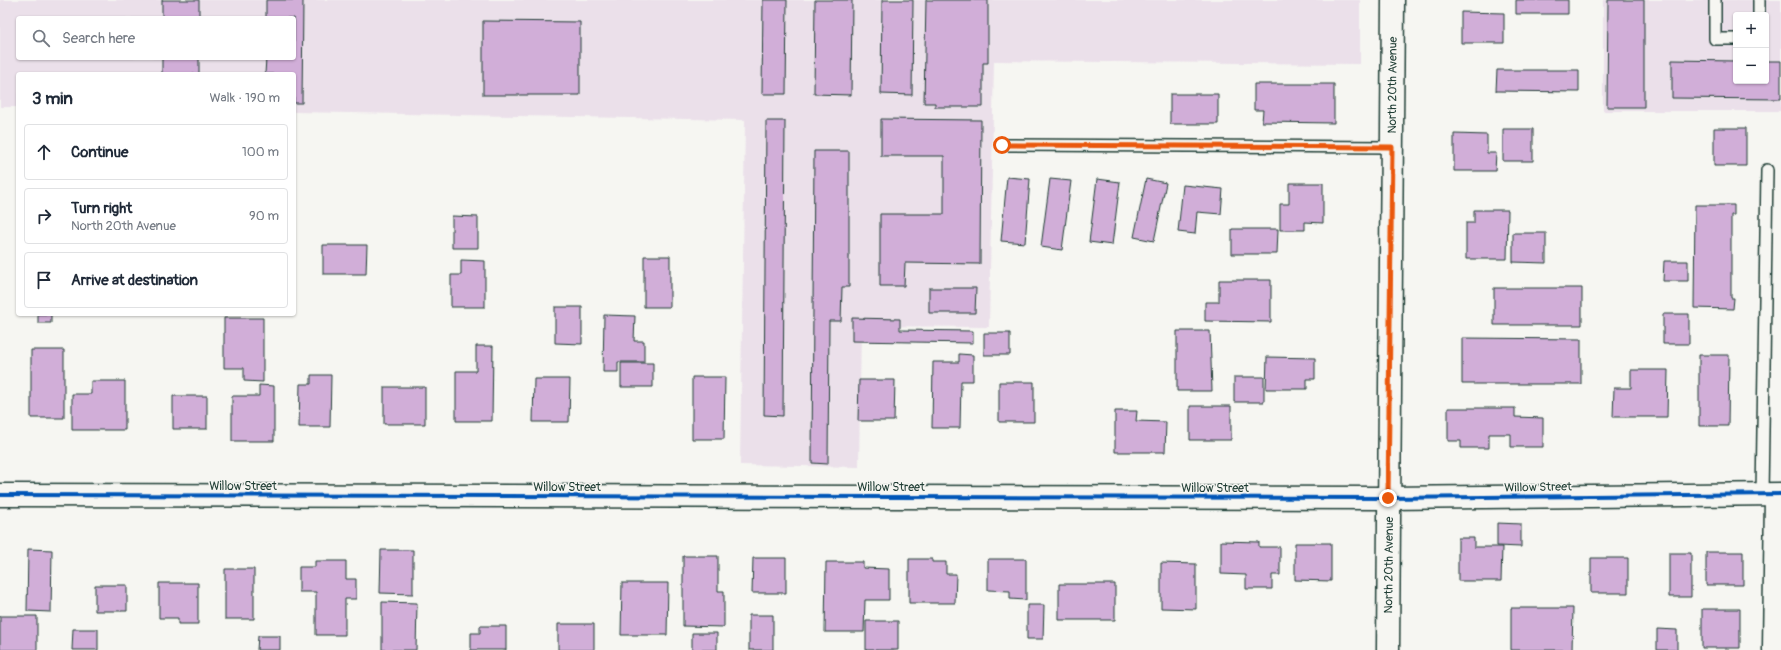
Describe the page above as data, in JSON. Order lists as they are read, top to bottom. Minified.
{"streets":{"street":["North 20th Avenue","Willow Street"]},"crossings":[["North 20th Avenue","Willow Street"]],"page":{"map_buttons":["+","−"],"search":"Search here","heading":["3 min","Walk · 190 m"],"list":[["Continue","100 m"],["Turn right","North 20th Avenue","90 m"],"Arrive at destination"]}}
